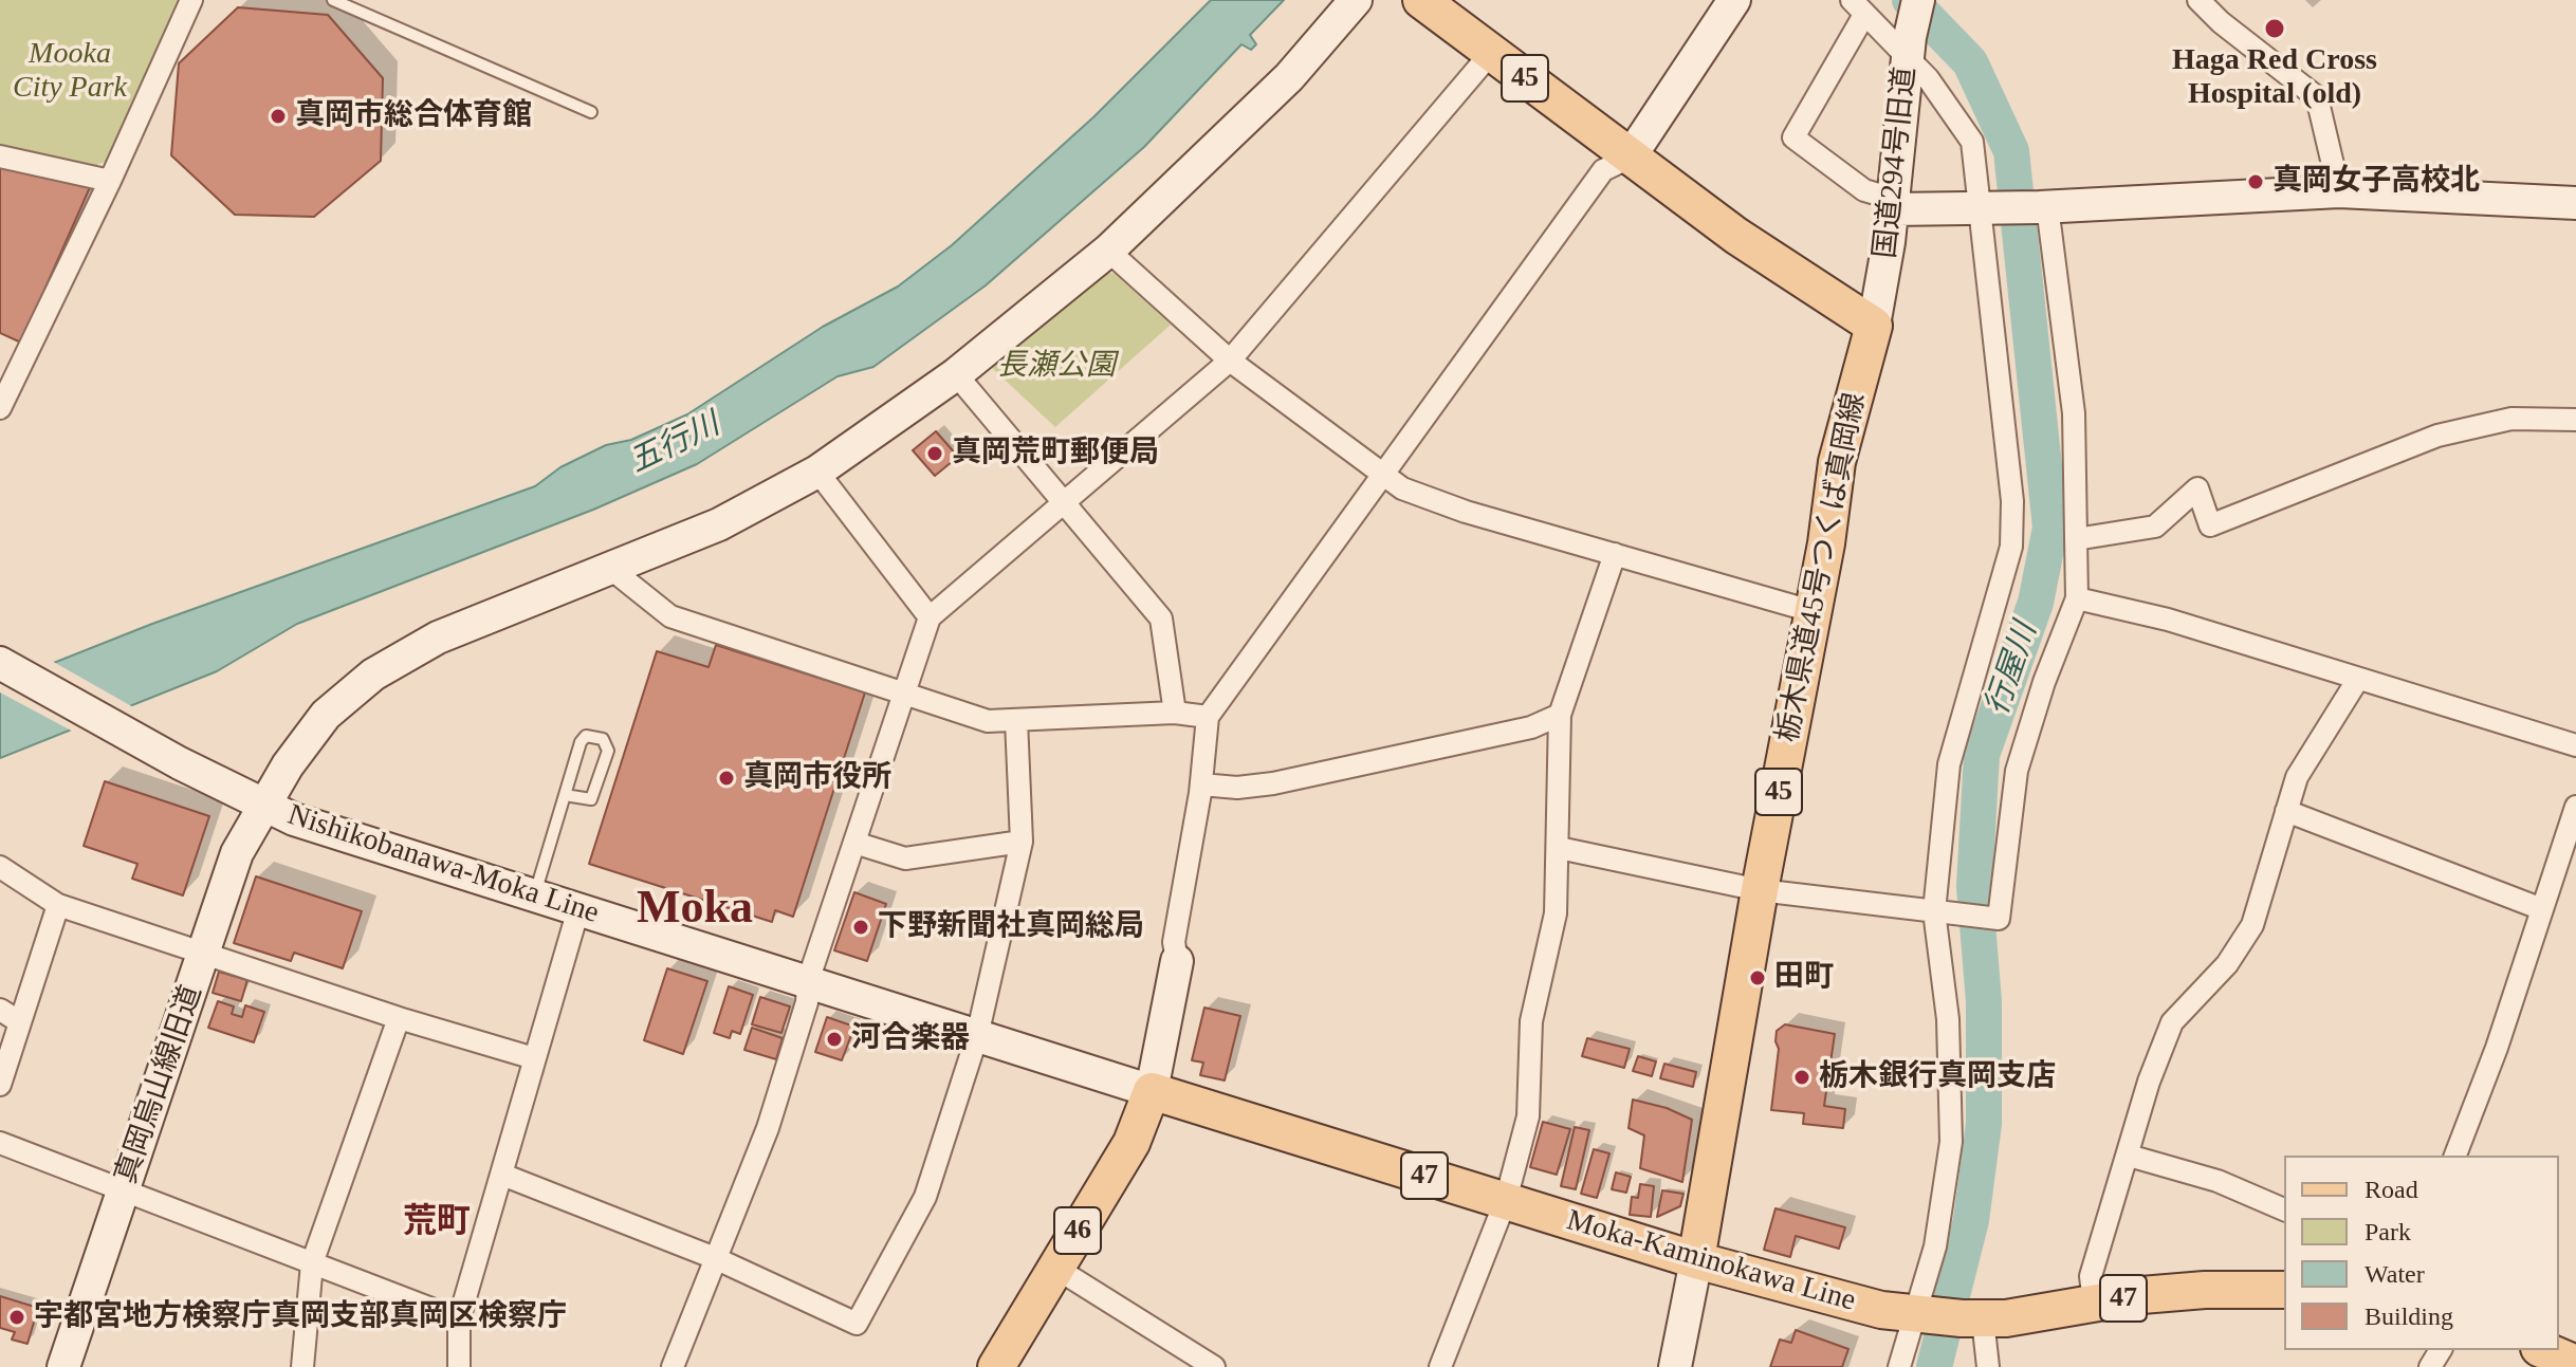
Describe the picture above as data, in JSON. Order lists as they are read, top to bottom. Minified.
{"streets":{"main road":["45","栃木県道45号つくば真岡線","47","46","Moka-Kaminokawa Line"],"street":["国道294号旧道","Nishikobanawa-Moka Line","真岡烏山線旧道"]},"crossings":[["45","国道294号旧道"],["45","栃木県道45号つくば真岡線"],["国道294号旧道","栃木県道45号つくば真岡線"],["栃木県道45号つくば真岡線","Moka-Kaminokawa Line"],["Nishikobanawa-Moka Line","真岡烏山線旧道"],["Nishikobanawa-Moka Line","46"],["Nishikobanawa-Moka Line","Moka-Kaminokawa Line"],["46","Moka-Kaminokawa Line"]],"districts":["Moka","荒町"],"water":["五行川","行屋川"],"parks":["Mooka City Park","長瀬公園"],"places":["Haga Red Cross Hospital (old)","真岡市総合体育館","真岡女子高校北","真岡荒町郵便局","真岡市役所","下野新聞社真岡総局","田町","河合楽器","栃木銀行真岡支店","宇都宮地方検察庁真岡支部真岡区検察庁"],"legend":["Road","Park","Water","Building"]}
